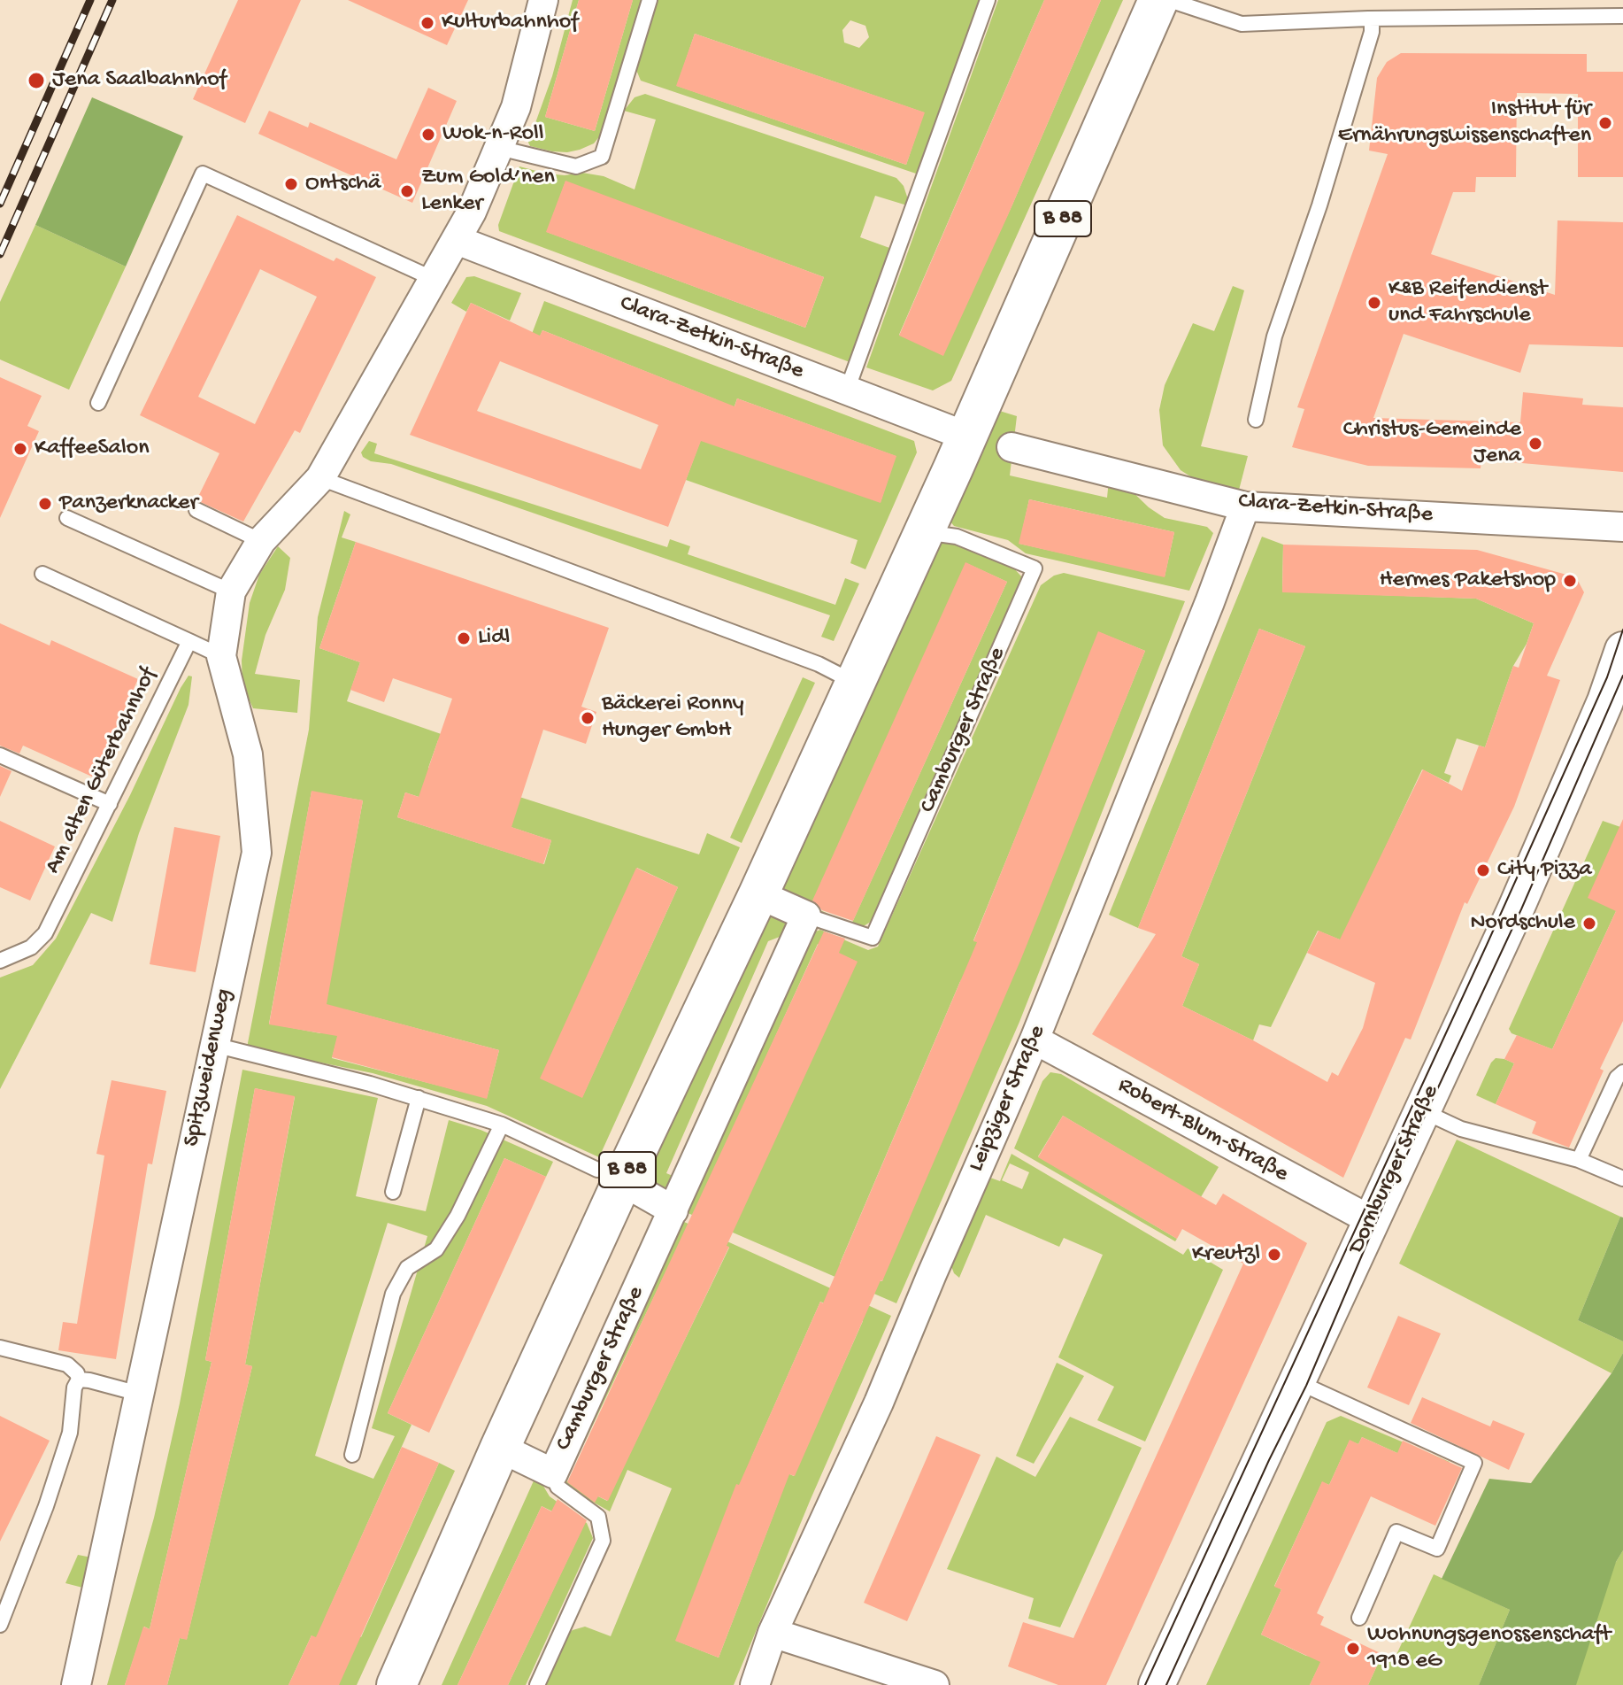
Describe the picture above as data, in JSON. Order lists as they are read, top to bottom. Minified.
{"streets":{"main road":["B 88"],"street":["Clara-Zetkin-Straße","Camburger Straße","Spitzweidenweg","Leipziger Straße","Robert-Blum-Straße","Dornburger Straße"],"lane":["Am alten Güterbahnhof"]},"crossings":[["B 88","Clara-Zetkin-Straße"],["B 88","Camburger Straße"],["Clara-Zetkin-Straße","Spitzweidenweg"],["Clara-Zetkin-Straße","Leipziger Straße"],["Leipziger Straße","Robert-Blum-Straße"],["Robert-Blum-Straße","Dornburger Straße"]],"places":["Kulturbahnhof","Jena Saalbahnhof","Institut für Ernährungswissenschaften","Wok-n-Roll","Ontschä","Zum Gold’nen Lenker","K&B Reifendienst und Fahrschule","Christus-Gemeinde Jena","KaffeeSalon","Panzerknacker","Hermes Paketshop","Lidl","Bäckerei Ronny Hunger GmbH","City Pizza","Nordschule","Kreutzl","Wohnungsgenossenschaft 1918 eG"]}
